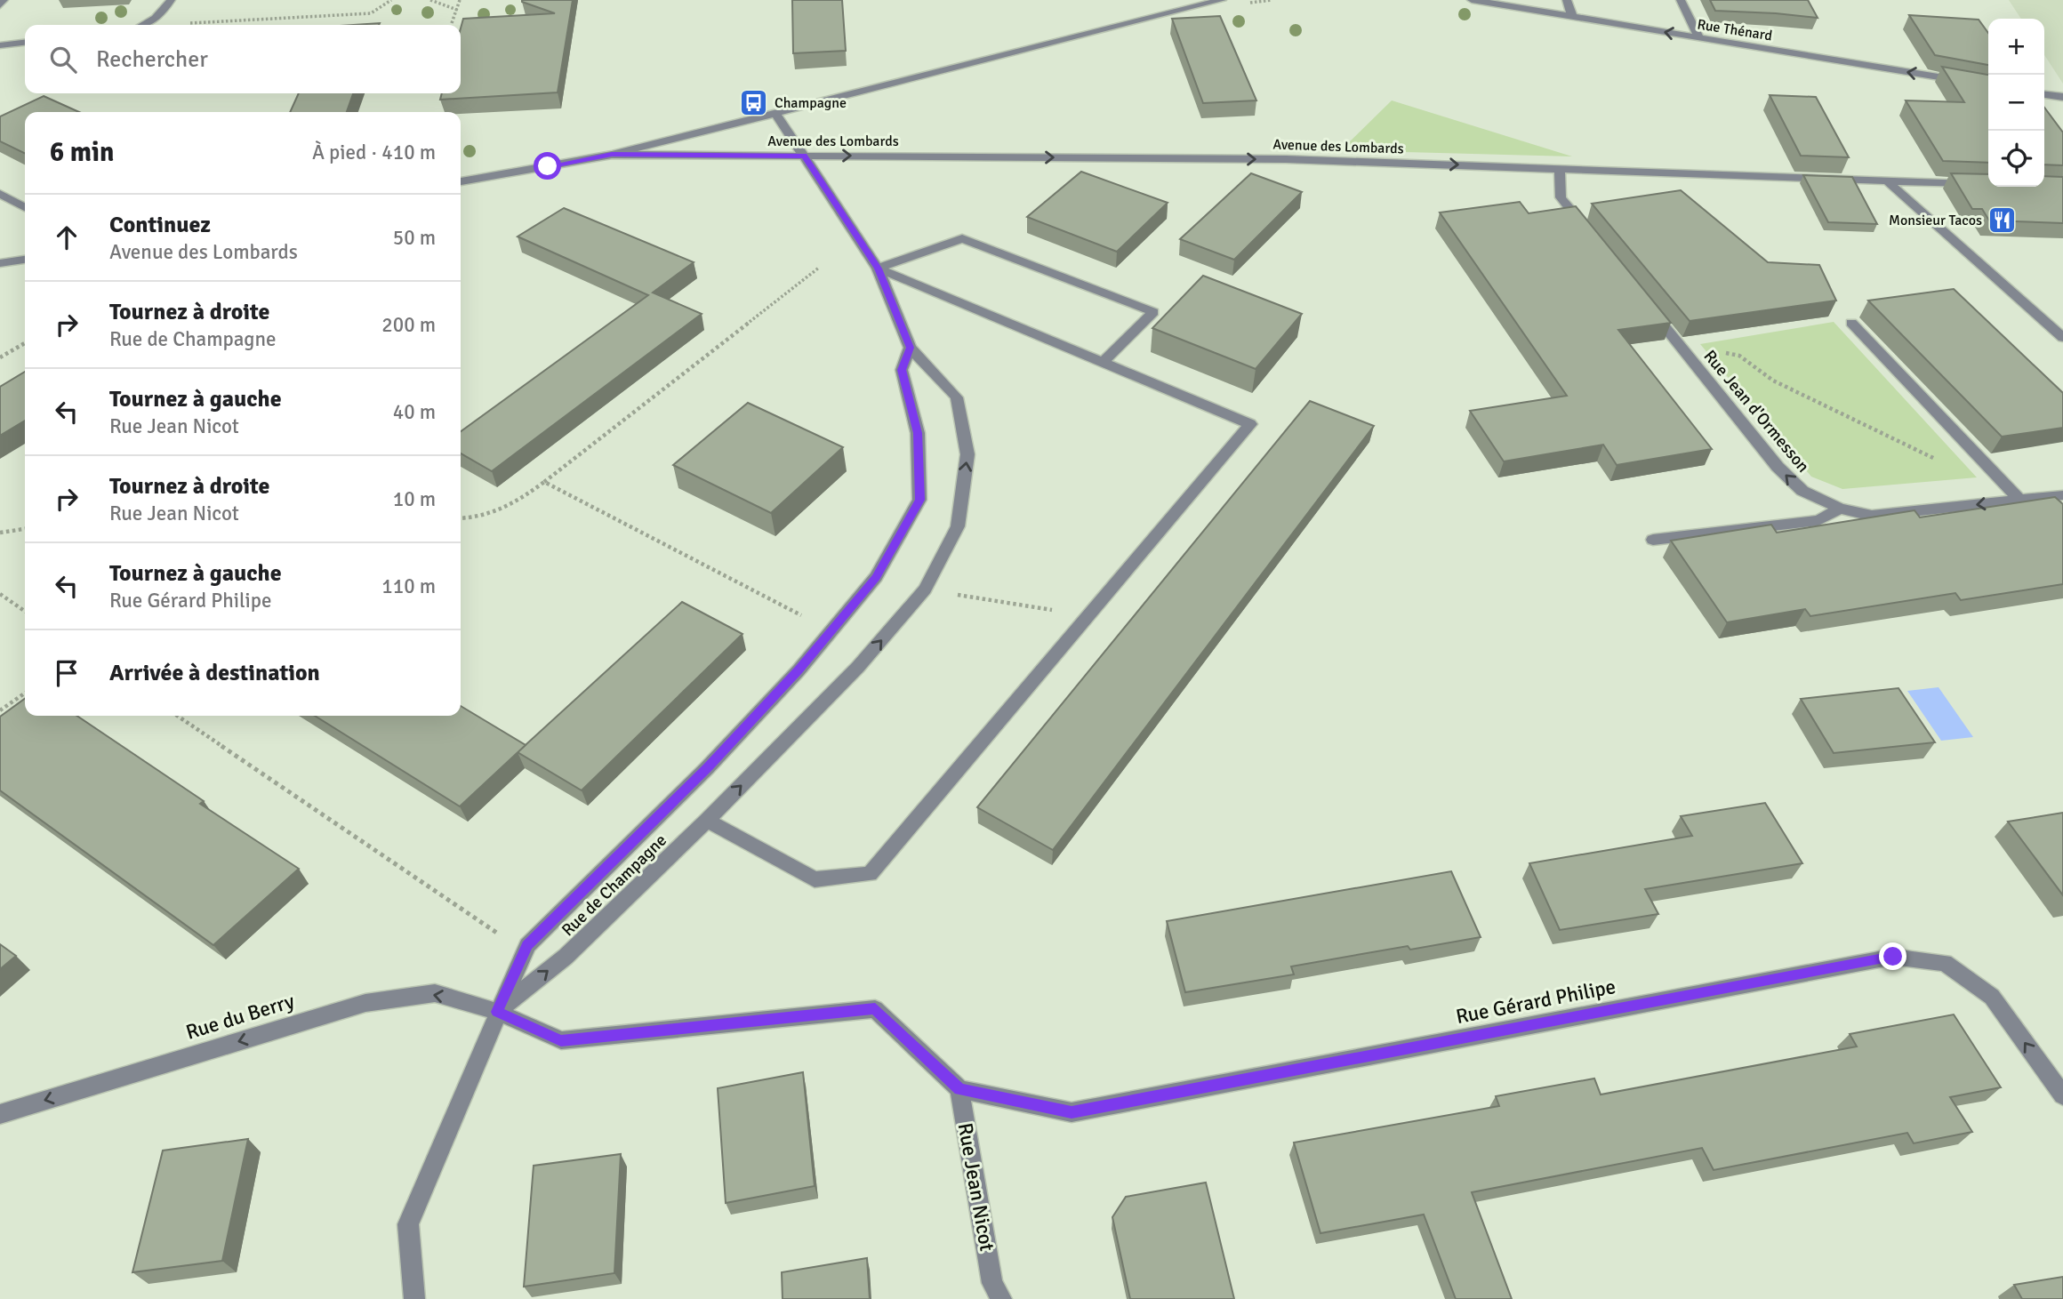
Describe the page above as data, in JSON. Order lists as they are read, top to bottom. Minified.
{"streets":{"street":["Rue Thénard","Avenue des Lombards","Rue Jean d'Ormesson","Rue de Champagne","Rue Gérard Philipe","Rue du Berry","Rue Jean Nicot"]},"crossings":[["Avenue des Lombards","Rue de Champagne"],["Rue de Champagne","Rue du Berry"],["Rue Gérard Philipe","Rue Jean Nicot"]],"one_way":["Rue Thénard","Rue Gérard Philipe","Rue du Berry"],"places":{"bus stop":["Champagne"],"restaurant":["Monsieur Tacos"]},"page":{"map_buttons":["+","−"],"search":"Rechercher","heading":["6 min","À pied · 410 m"],"list":[["Continuez","Avenue des Lombards","50 m"],["Tournez à droite","Rue de Champagne","200 m"],["Tournez à gauche","Rue Jean Nicot","40 m"],["Tournez à droite","Rue Jean Nicot","10 m"],["Tournez à gauche","Rue Gérard Philipe","110 m"],"Arrivée à destination"]}}
